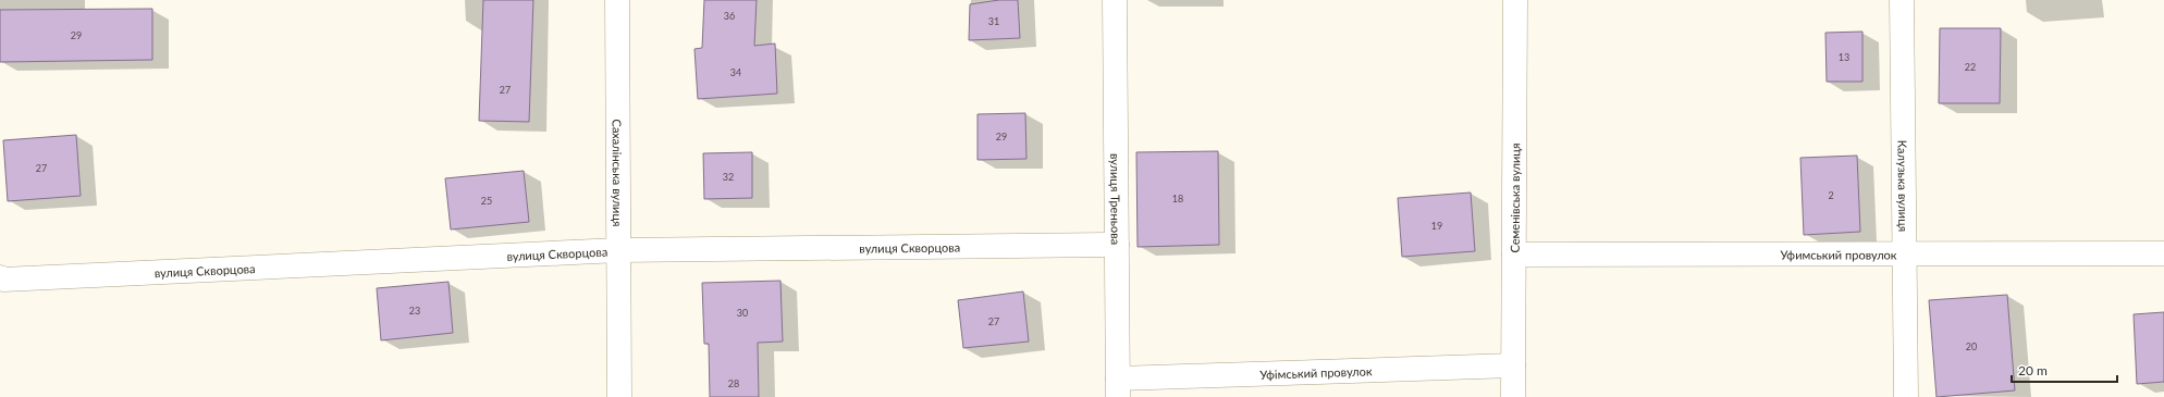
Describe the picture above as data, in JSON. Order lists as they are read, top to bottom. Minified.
{"streets":{"street":["Сахалінська вулиця","Калузька вулиця","вулиця Треньова","Семенівська вулиця","вулиця Скворцова","Уфимський провулок","Уфімський провулок"]},"crossings":[["Сахалінська вулиця","вулиця Скворцова"],["Калузька вулиця","Уфимський провулок"],["вулиця Треньова","вулиця Скворцова"],["вулиця Треньова","Уфімський провулок"],["Семенівська вулиця","Уфимський провулок"],["Семенівська вулиця","Уфімський провулок"]],"house_numbers":["36","31","29","13","22","34","27","29","27","32","2","18","25","19","23","30","27","20","28"],"scale_bar":"20 m"}
